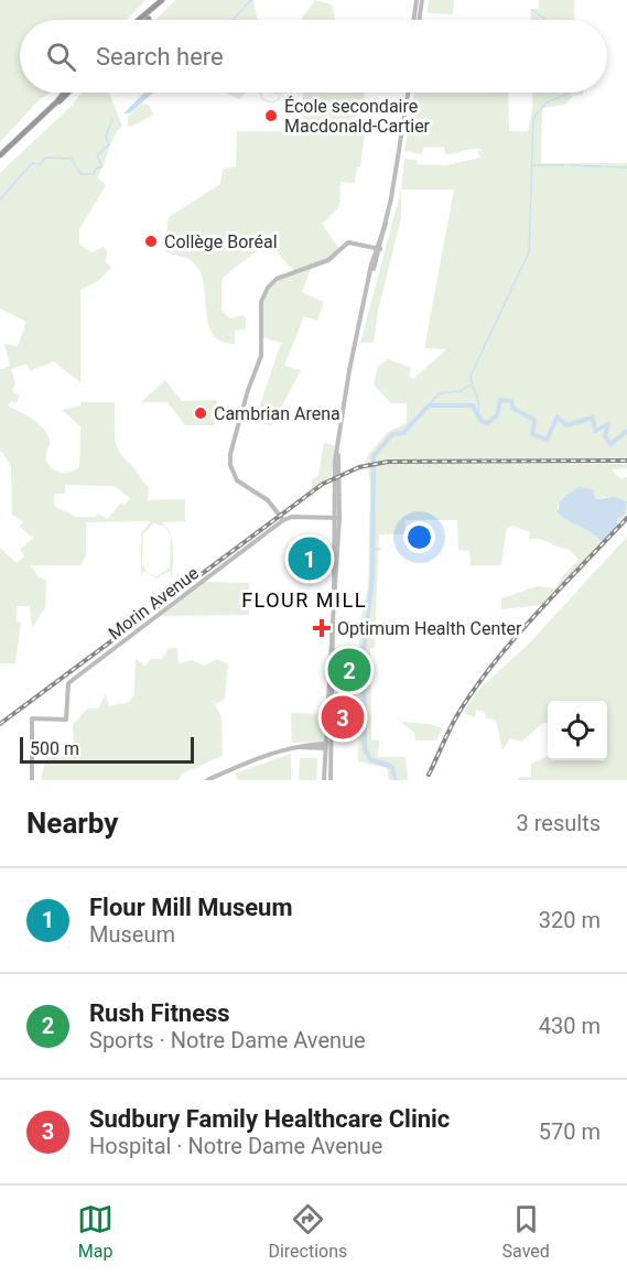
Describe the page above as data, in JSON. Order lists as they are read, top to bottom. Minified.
{"streets":{"street":["Morin Avenue"]},"districts":["FLOUR MILL"],"places":{"other":["École secondaire Macdonald-Cartier","Collège Boréal","Cambrian Arena"],"health":["Optimum Health Center"]},"scale_bar":"500 m","page":{"search":"Search here","pins":["1","2","3"],"scale":"500 m","heading":["Nearby","3 results"],"list":[{"mark":"1","name":"Flour Mill Museum","note":"Museum","value":"320 m"},{"mark":"2","name":"Rush Fitness","note":"Sports · Notre Dame Avenue","value":"430 m"},{"mark":"3","name":"Sudbury Family Healthcare Clinic","note":"Hospital · Notre Dame Avenue","value":"570 m"}],"nav":["Map","Directions","Saved"]}}
